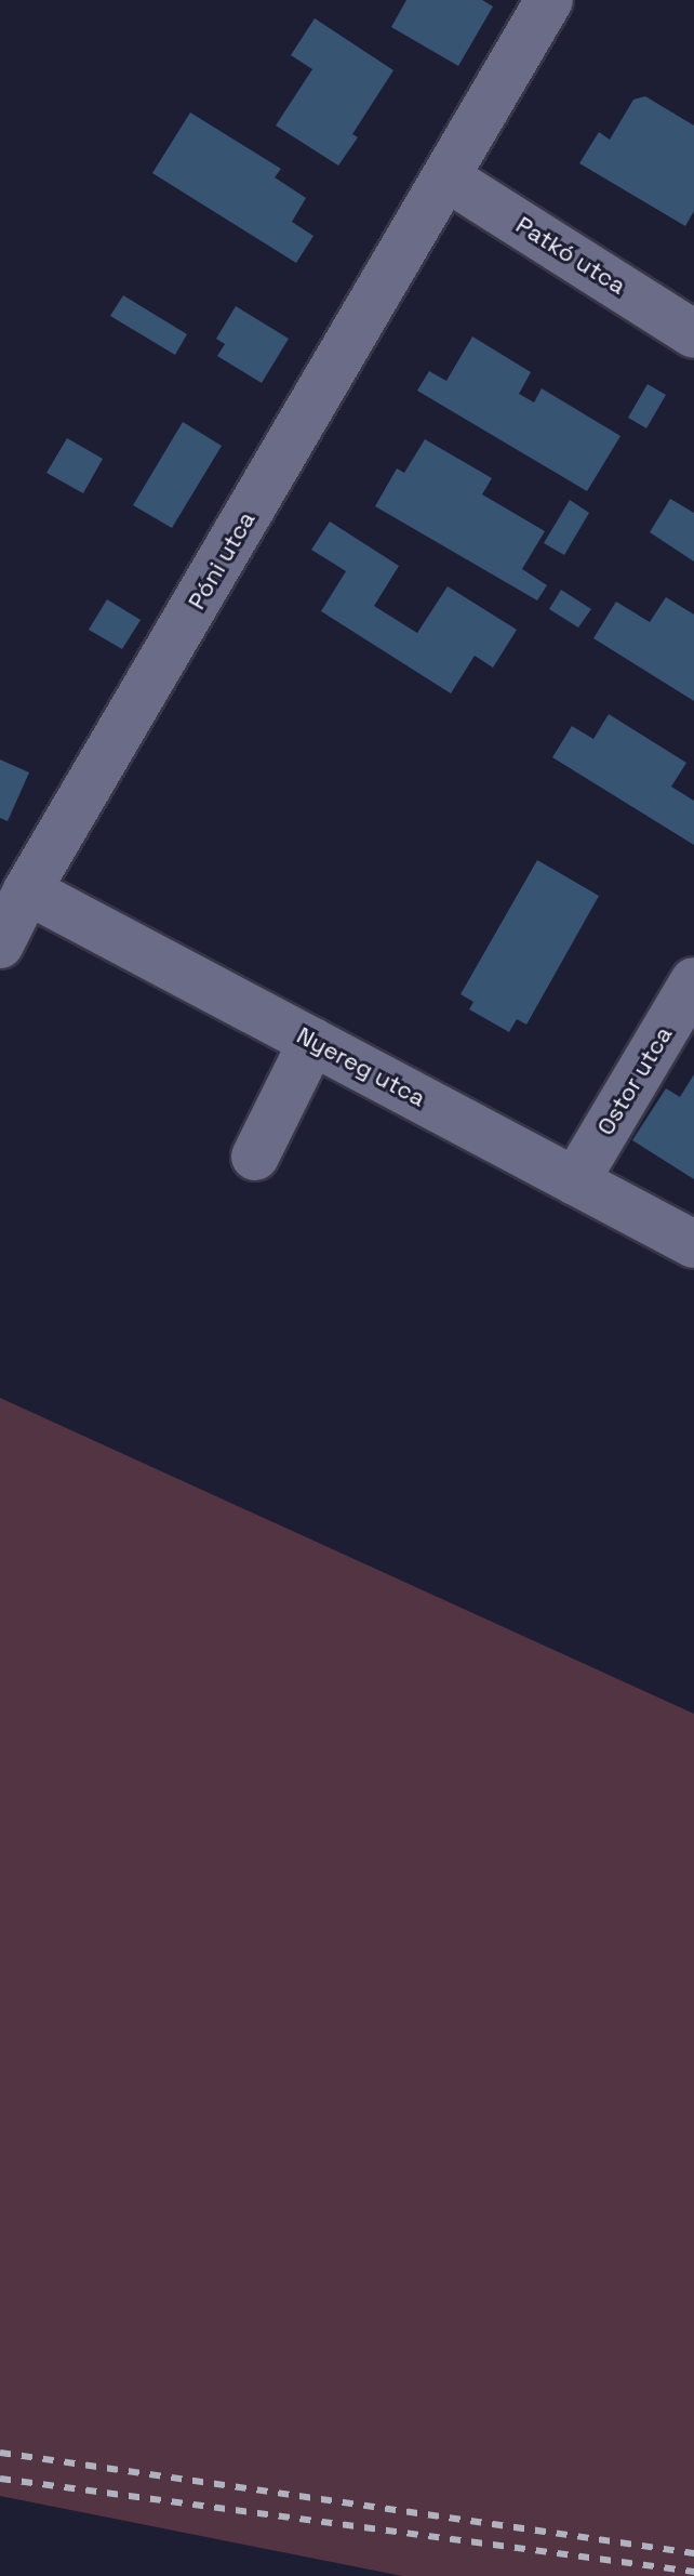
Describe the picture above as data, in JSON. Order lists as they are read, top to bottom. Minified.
{"streets":{"street":["Patkó utca","Póni utca","Nyereg utca","Ostor utca"]},"crossings":[["Patkó utca","Póni utca"],["Póni utca","Nyereg utca"],["Nyereg utca","Ostor utca"]]}
